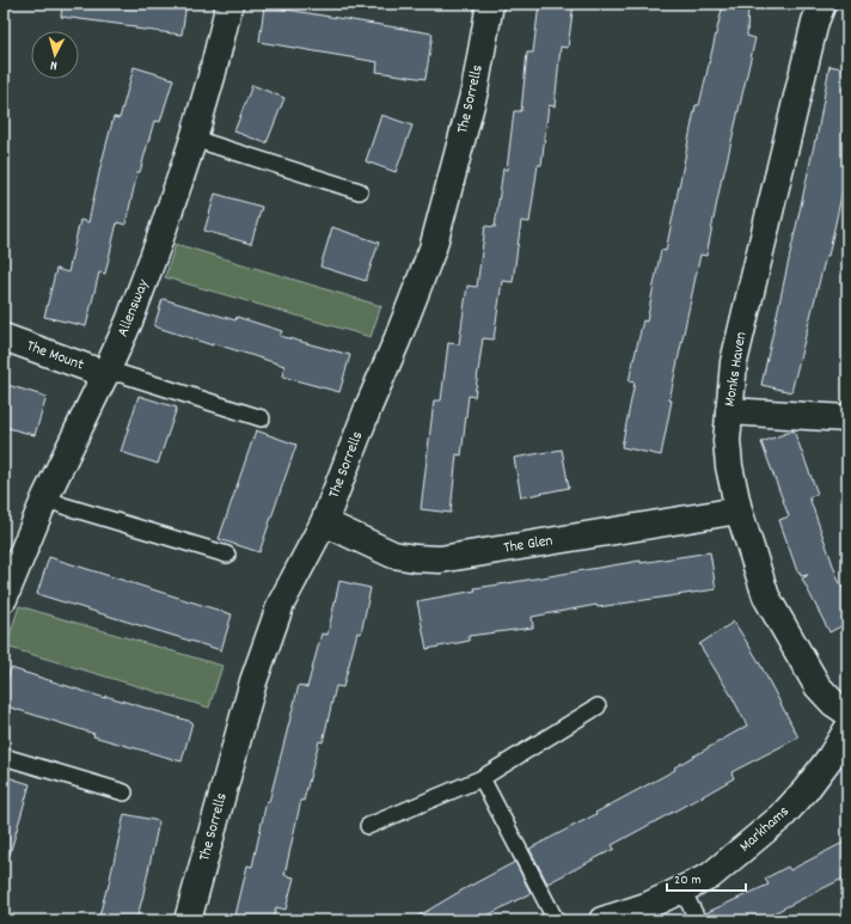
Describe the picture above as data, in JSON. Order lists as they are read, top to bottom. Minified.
{"streets":{"street":["The Sorrells","Allensway","The Mount","Monks Haven","The Glen","Markhams"]},"crossings":[["The Sorrells","The Glen"],["Allensway","The Mount"],["Monks Haven","The Glen"]],"scale_bar":"20 m","north":"bottom"}
